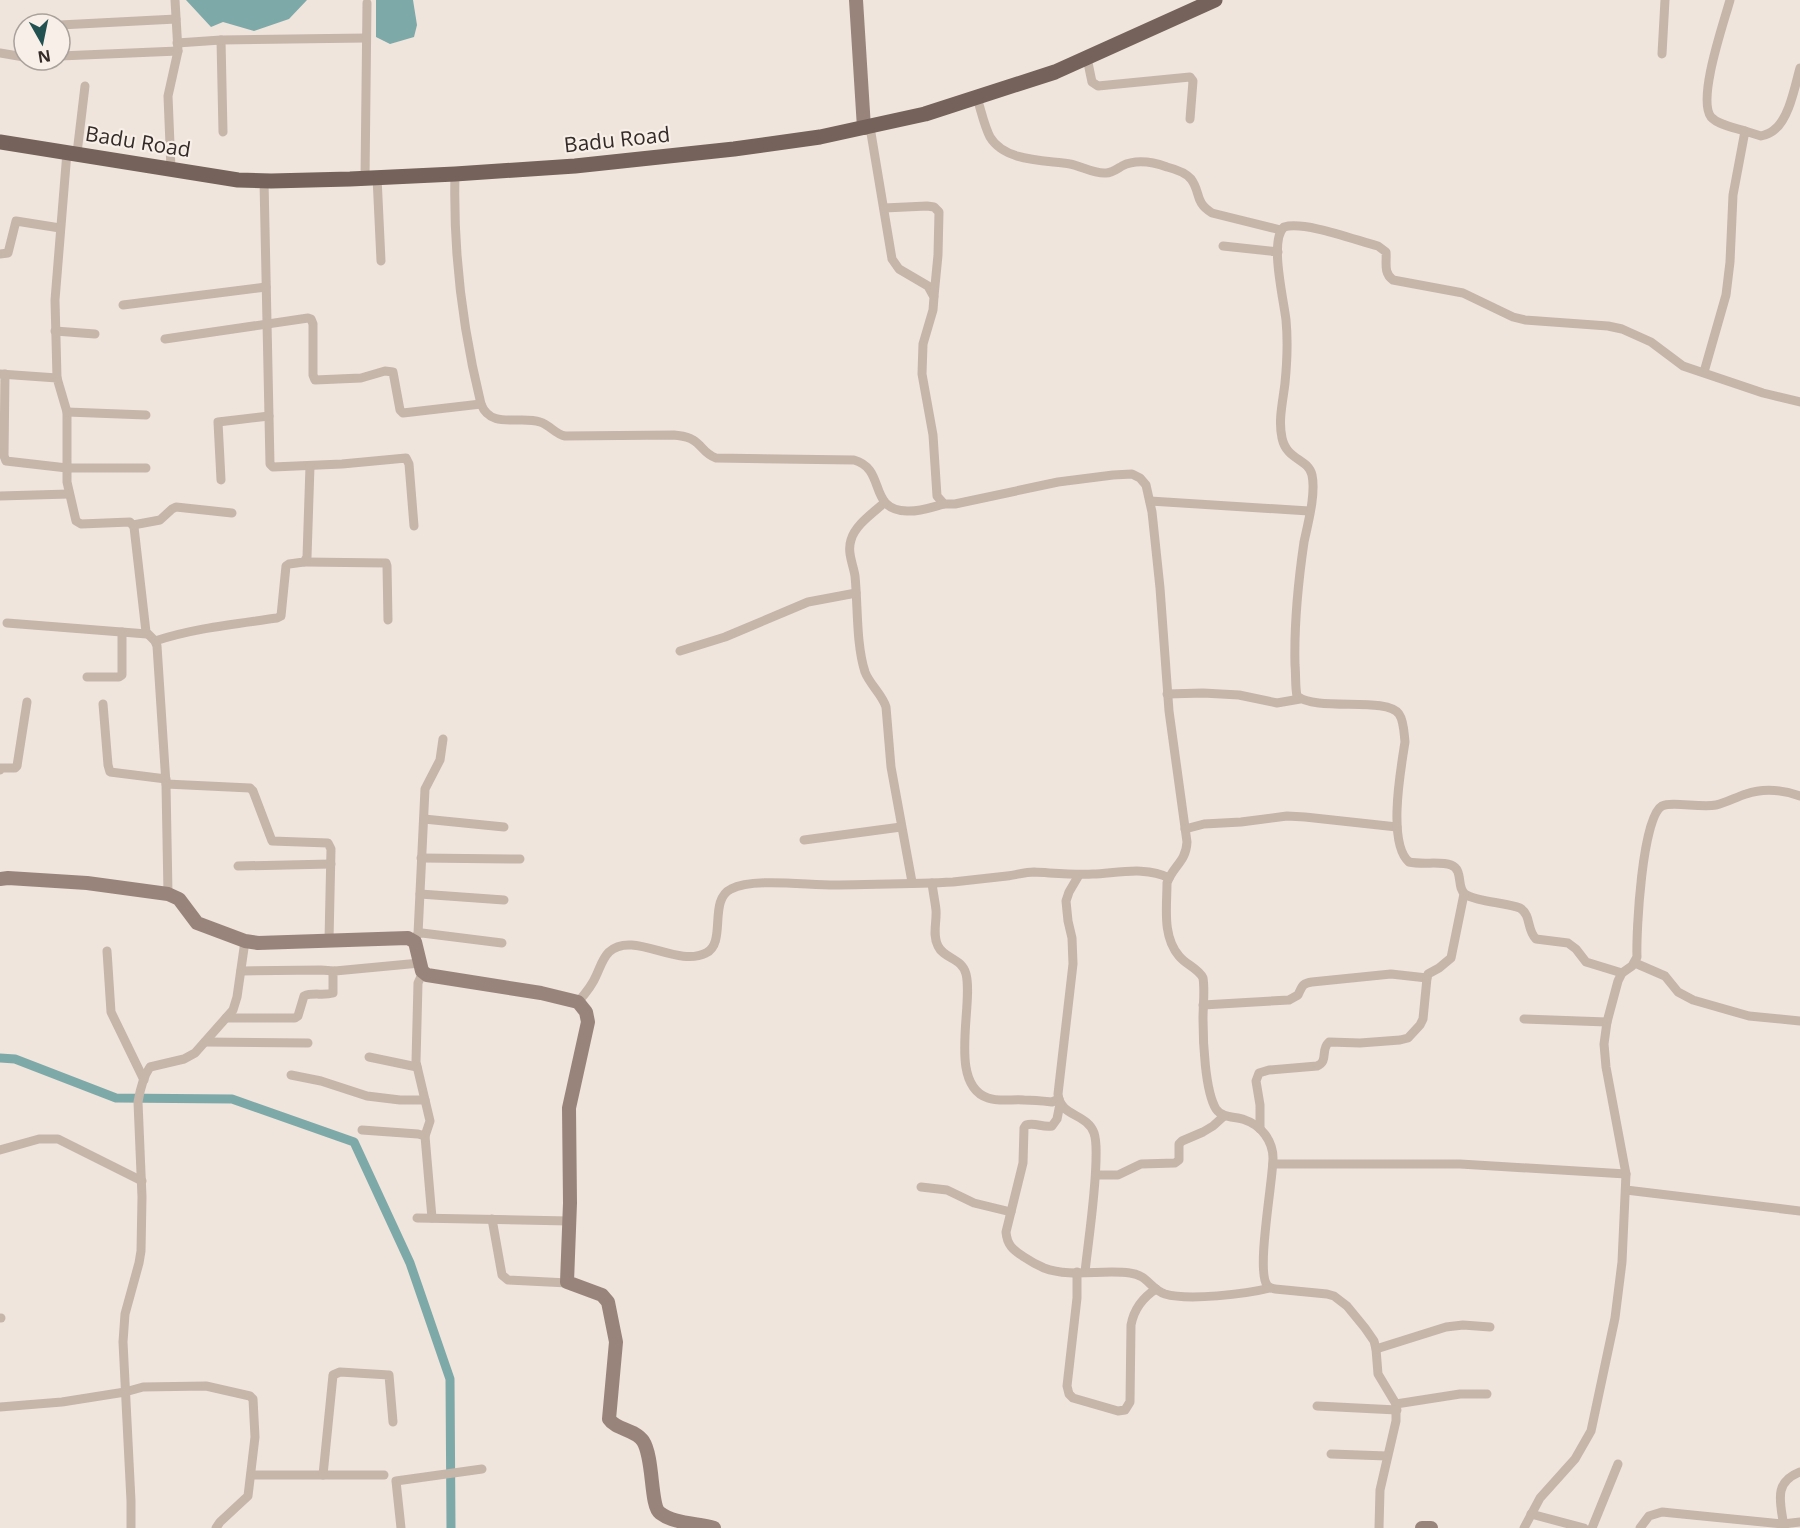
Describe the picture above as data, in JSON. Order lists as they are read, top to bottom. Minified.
{"streets":{"main road":["Badu Road"]},"north":"bottom"}
